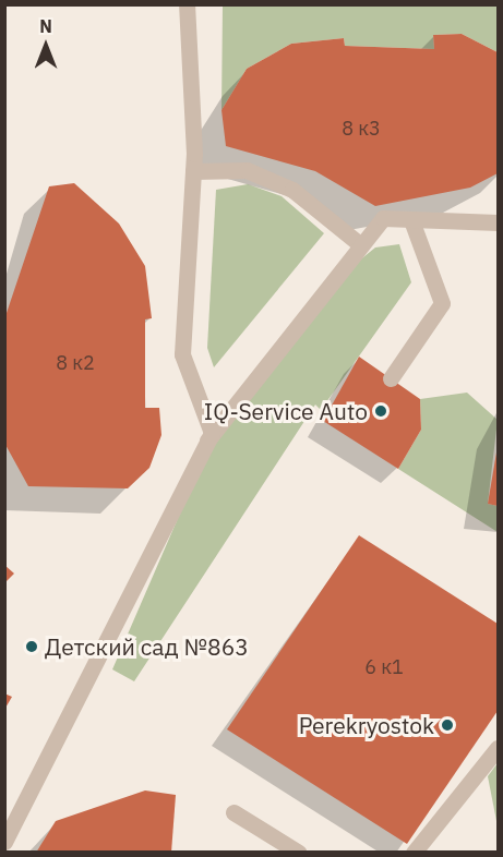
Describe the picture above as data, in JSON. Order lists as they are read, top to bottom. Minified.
{"places":["IQ-Service Auto","Детский сад №863","Perekryostok"],"house_numbers":["8 к3","8 к2","6 к1"],"north":"top"}
